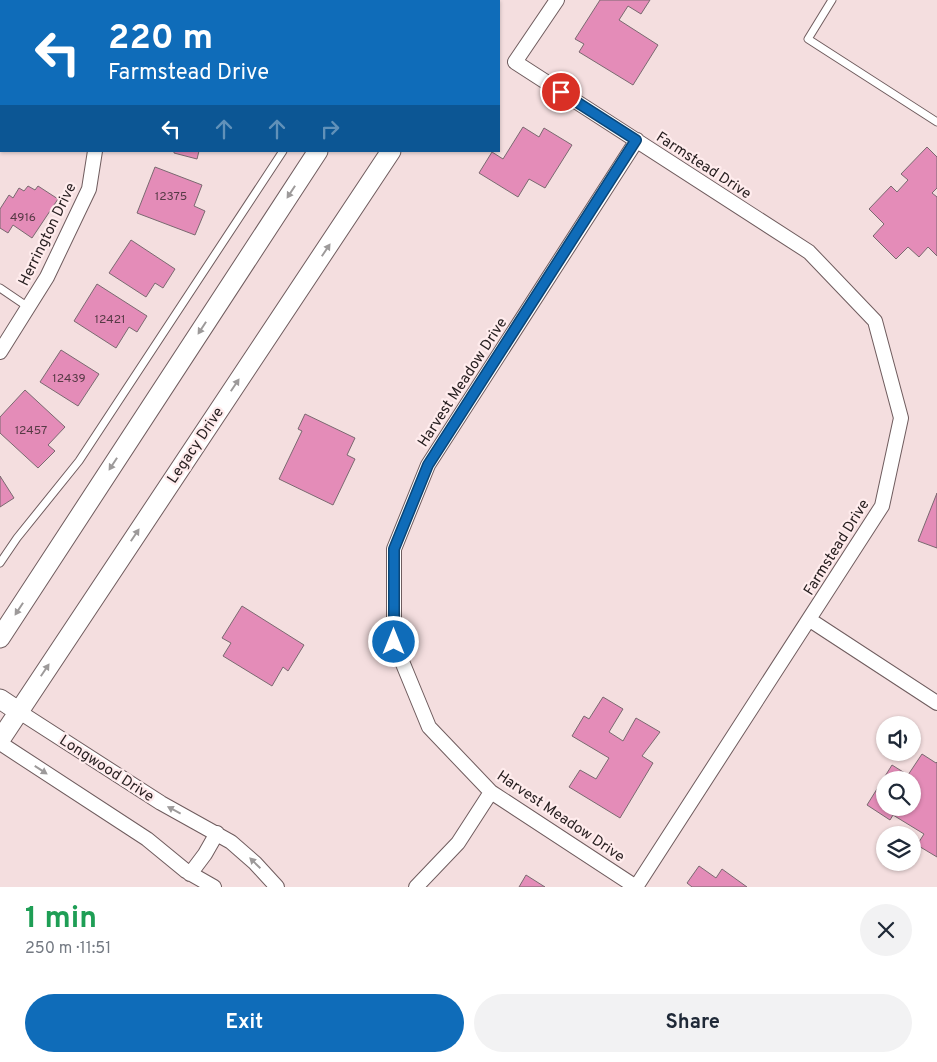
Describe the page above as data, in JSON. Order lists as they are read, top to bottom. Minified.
{"streets":{"main road":["Legacy Drive","Longwood Drive"],"street":["Farmstead Drive","Herrington Drive","Harvest Meadow Drive"]},"crossings":[["Farmstead Drive","Harvest Meadow Drive"],["Legacy Drive","Longwood Drive"]],"one_way":["Longwood Drive"],"house_numbers":["12375","4916","12421","12439","12457"],"page":{"turn":["220 m","Farmstead Drive"],"heading":["1 min","250 m · 11:51"],"buttons":["Exit","Share"]}}
